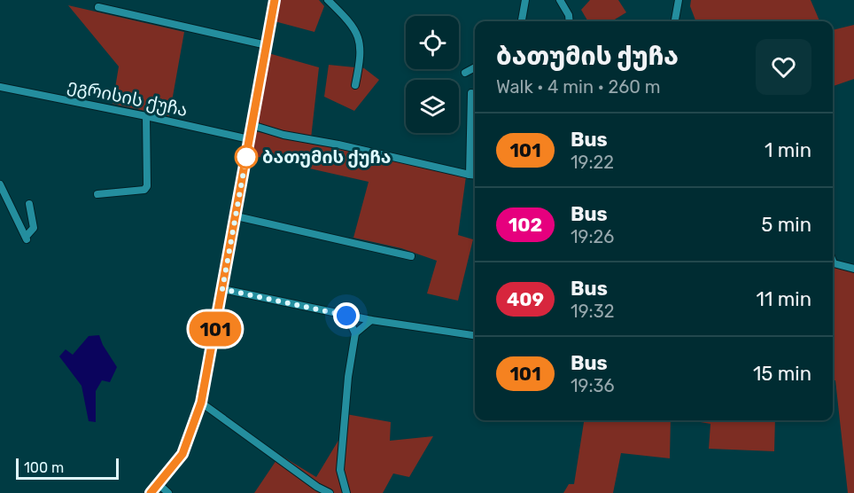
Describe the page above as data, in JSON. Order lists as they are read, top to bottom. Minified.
{"streets":{"street":["ეგრისის ქუჩა"]},"places":["ბათუმის ქუჩა"],"lines":["bus line 101"],"scale_bar":"100 m","page":{"on_map":"101","heading":["ბათუმის ქუჩა","Walk · 4 min · 260 m"],"list":[{"mark":"101","name":"Bus","note":"19:22","value":"1 min"},{"mark":"102","name":"Bus","note":"19:26","value":"5 min"},{"mark":"409","name":"Bus","note":"19:32","value":"11 min"},{"mark":"101","name":"Bus","note":"19:36","value":"15 min"}],"scale":"100 m"}}
